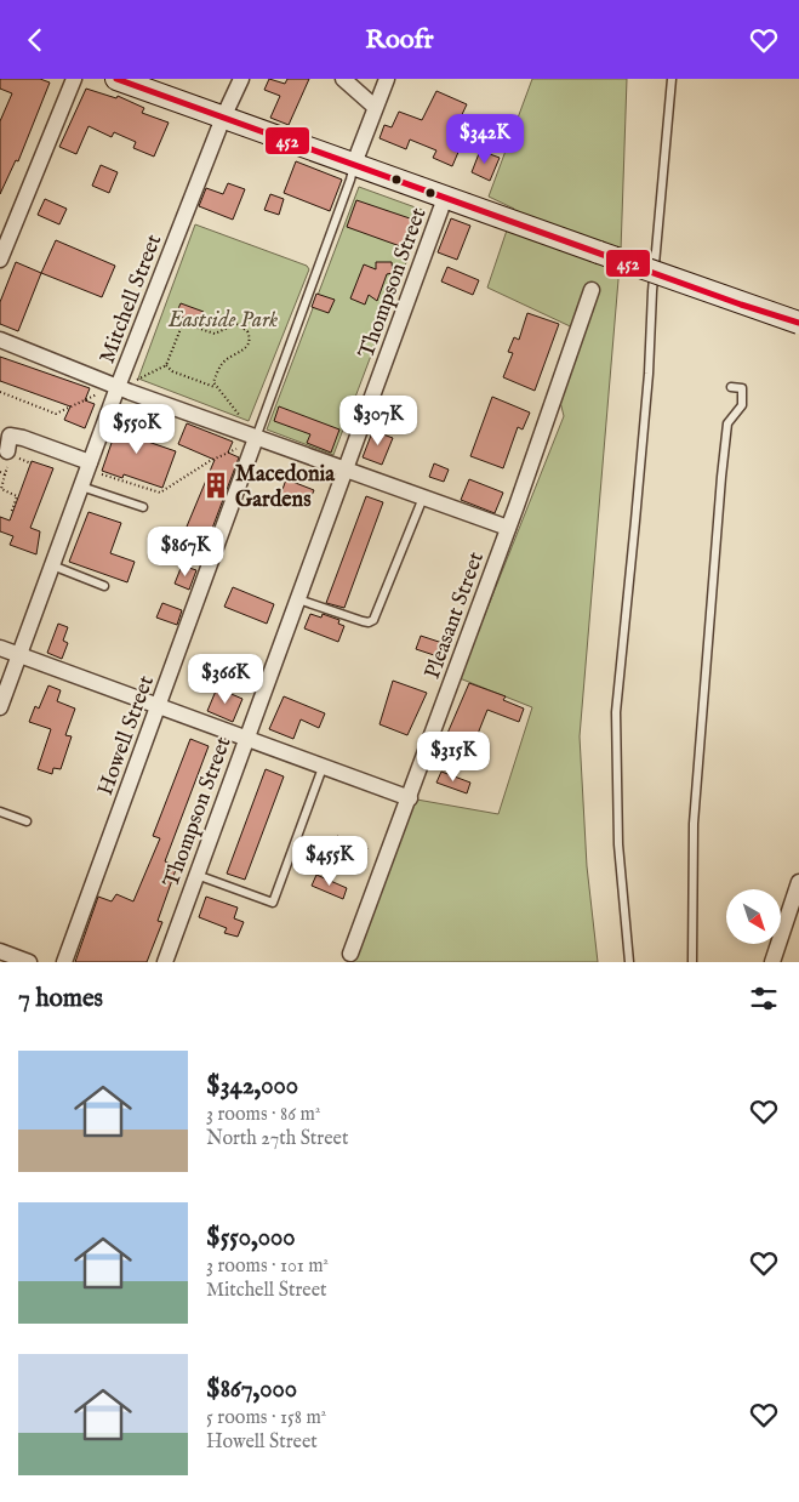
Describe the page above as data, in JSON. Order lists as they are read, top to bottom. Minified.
{"streets":{"street":["Thompson Street","Mitchell Street","Pleasant Street","Howell Street"]},"parks":["Eastside Park"],"places":{"building":["Macedonia Gardens"]},"lines":["transit line 452"],"north":"bottom right","page":{"header":"Roofr","price":["$342K","$307K","$550K","$867K","$366K","$315K","$455K"],"heading":"7 homes","list":[{"name":"$342,000","note":"3 rooms · 86 m² · North 27th Street"},{"name":"$550,000","note":"3 rooms · 101 m² · Mitchell Street"},{"name":"$867,000","note":"5 rooms · 158 m² · Howell Street"}]}}
